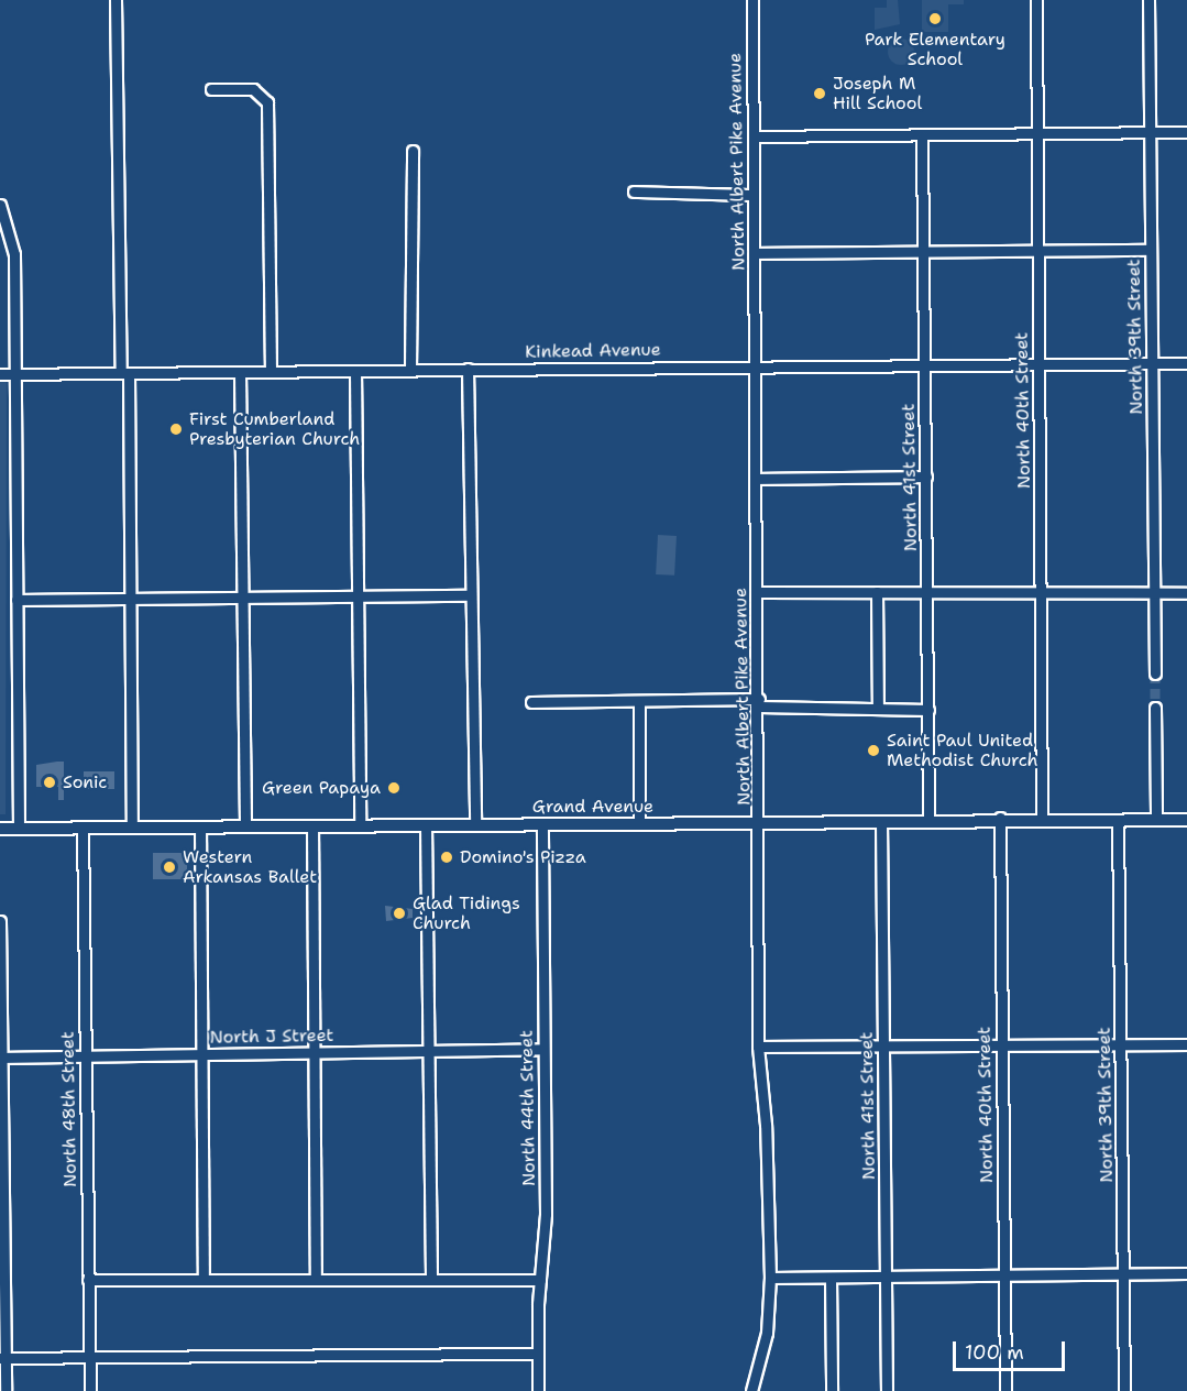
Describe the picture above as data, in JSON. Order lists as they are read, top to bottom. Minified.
{"streets":{"main road":["Grand Avenue"],"street":["North Albert Pike Avenue","North 39th Street","Kinkead Avenue","North 40th Street","North 41st Street","North J Street","North 44th Street","North 48th Street"]},"crossings":[["North Albert Pike Avenue","Kinkead Avenue"],["North Albert Pike Avenue","Grand Avenue"],["North 39th Street","Kinkead Avenue"],["North 39th Street","Grand Avenue"],["Kinkead Avenue","North 40th Street"],["Kinkead Avenue","North 41st Street"],["North 40th Street","Grand Avenue"],["North 41st Street","Grand Avenue"],["Grand Avenue","North 44th Street"],["Grand Avenue","North 48th Street"],["North J Street","North 44th Street"],["North J Street","North 48th Street"]],"places":["Park Elementary School","Joseph M Hill School","First Cumberland Presbyterian Church","Saint Paul United Methodist Church","Sonic","Green Papaya","Domino's Pizza","Western Arkansas Ballet","Glad Tidings Church"],"scale_bar":"100 m"}
